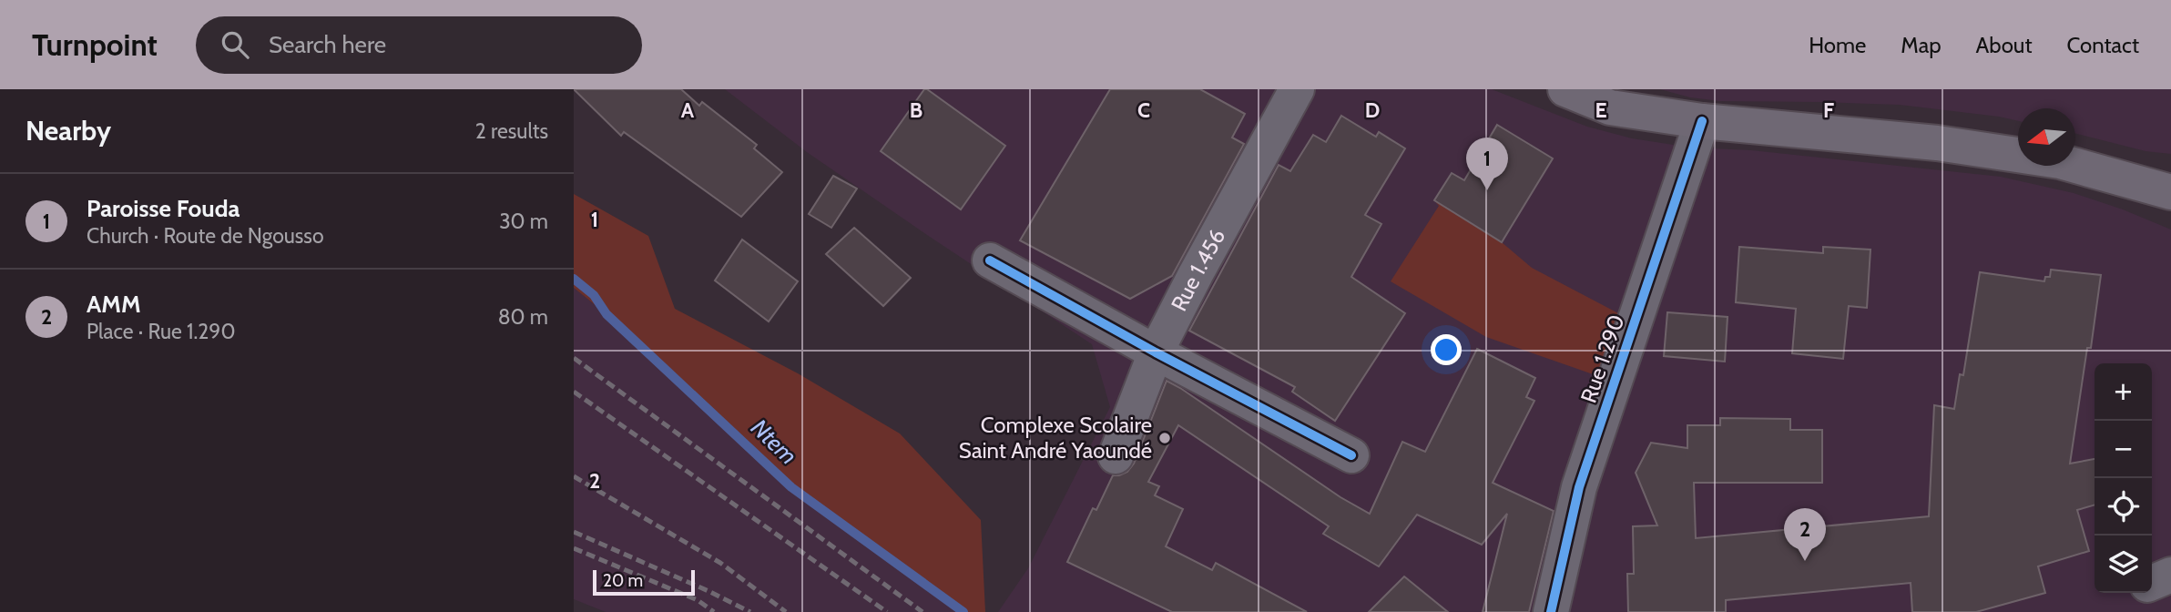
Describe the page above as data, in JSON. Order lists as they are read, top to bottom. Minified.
{"streets":{"street":["Rue 1.456","Rue 1.290"]},"water":["Ntem"],"places":["Complexe Scolaire Saint André Yaoundé"],"scale_bar":"20 m","north":"left","page":{"header":"Turnpoint","search":"Search here","nav":["Home","Map","About","Contact"],"heading":["Nearby","2 results"],"pins":["1","2"],"list":[{"mark":"1","name":"Paroisse Fouda","note":"Church · Route de Ngousso","value":"30 m"},{"mark":"2","name":"AMM","note":"Place · Rue 1.290","value":"80 m"}],"map_buttons":["+","−"],"scale":"20 m"},"grid":{"columns":["A","B","C","D","E","F"],"rows":["1","2"]}}
